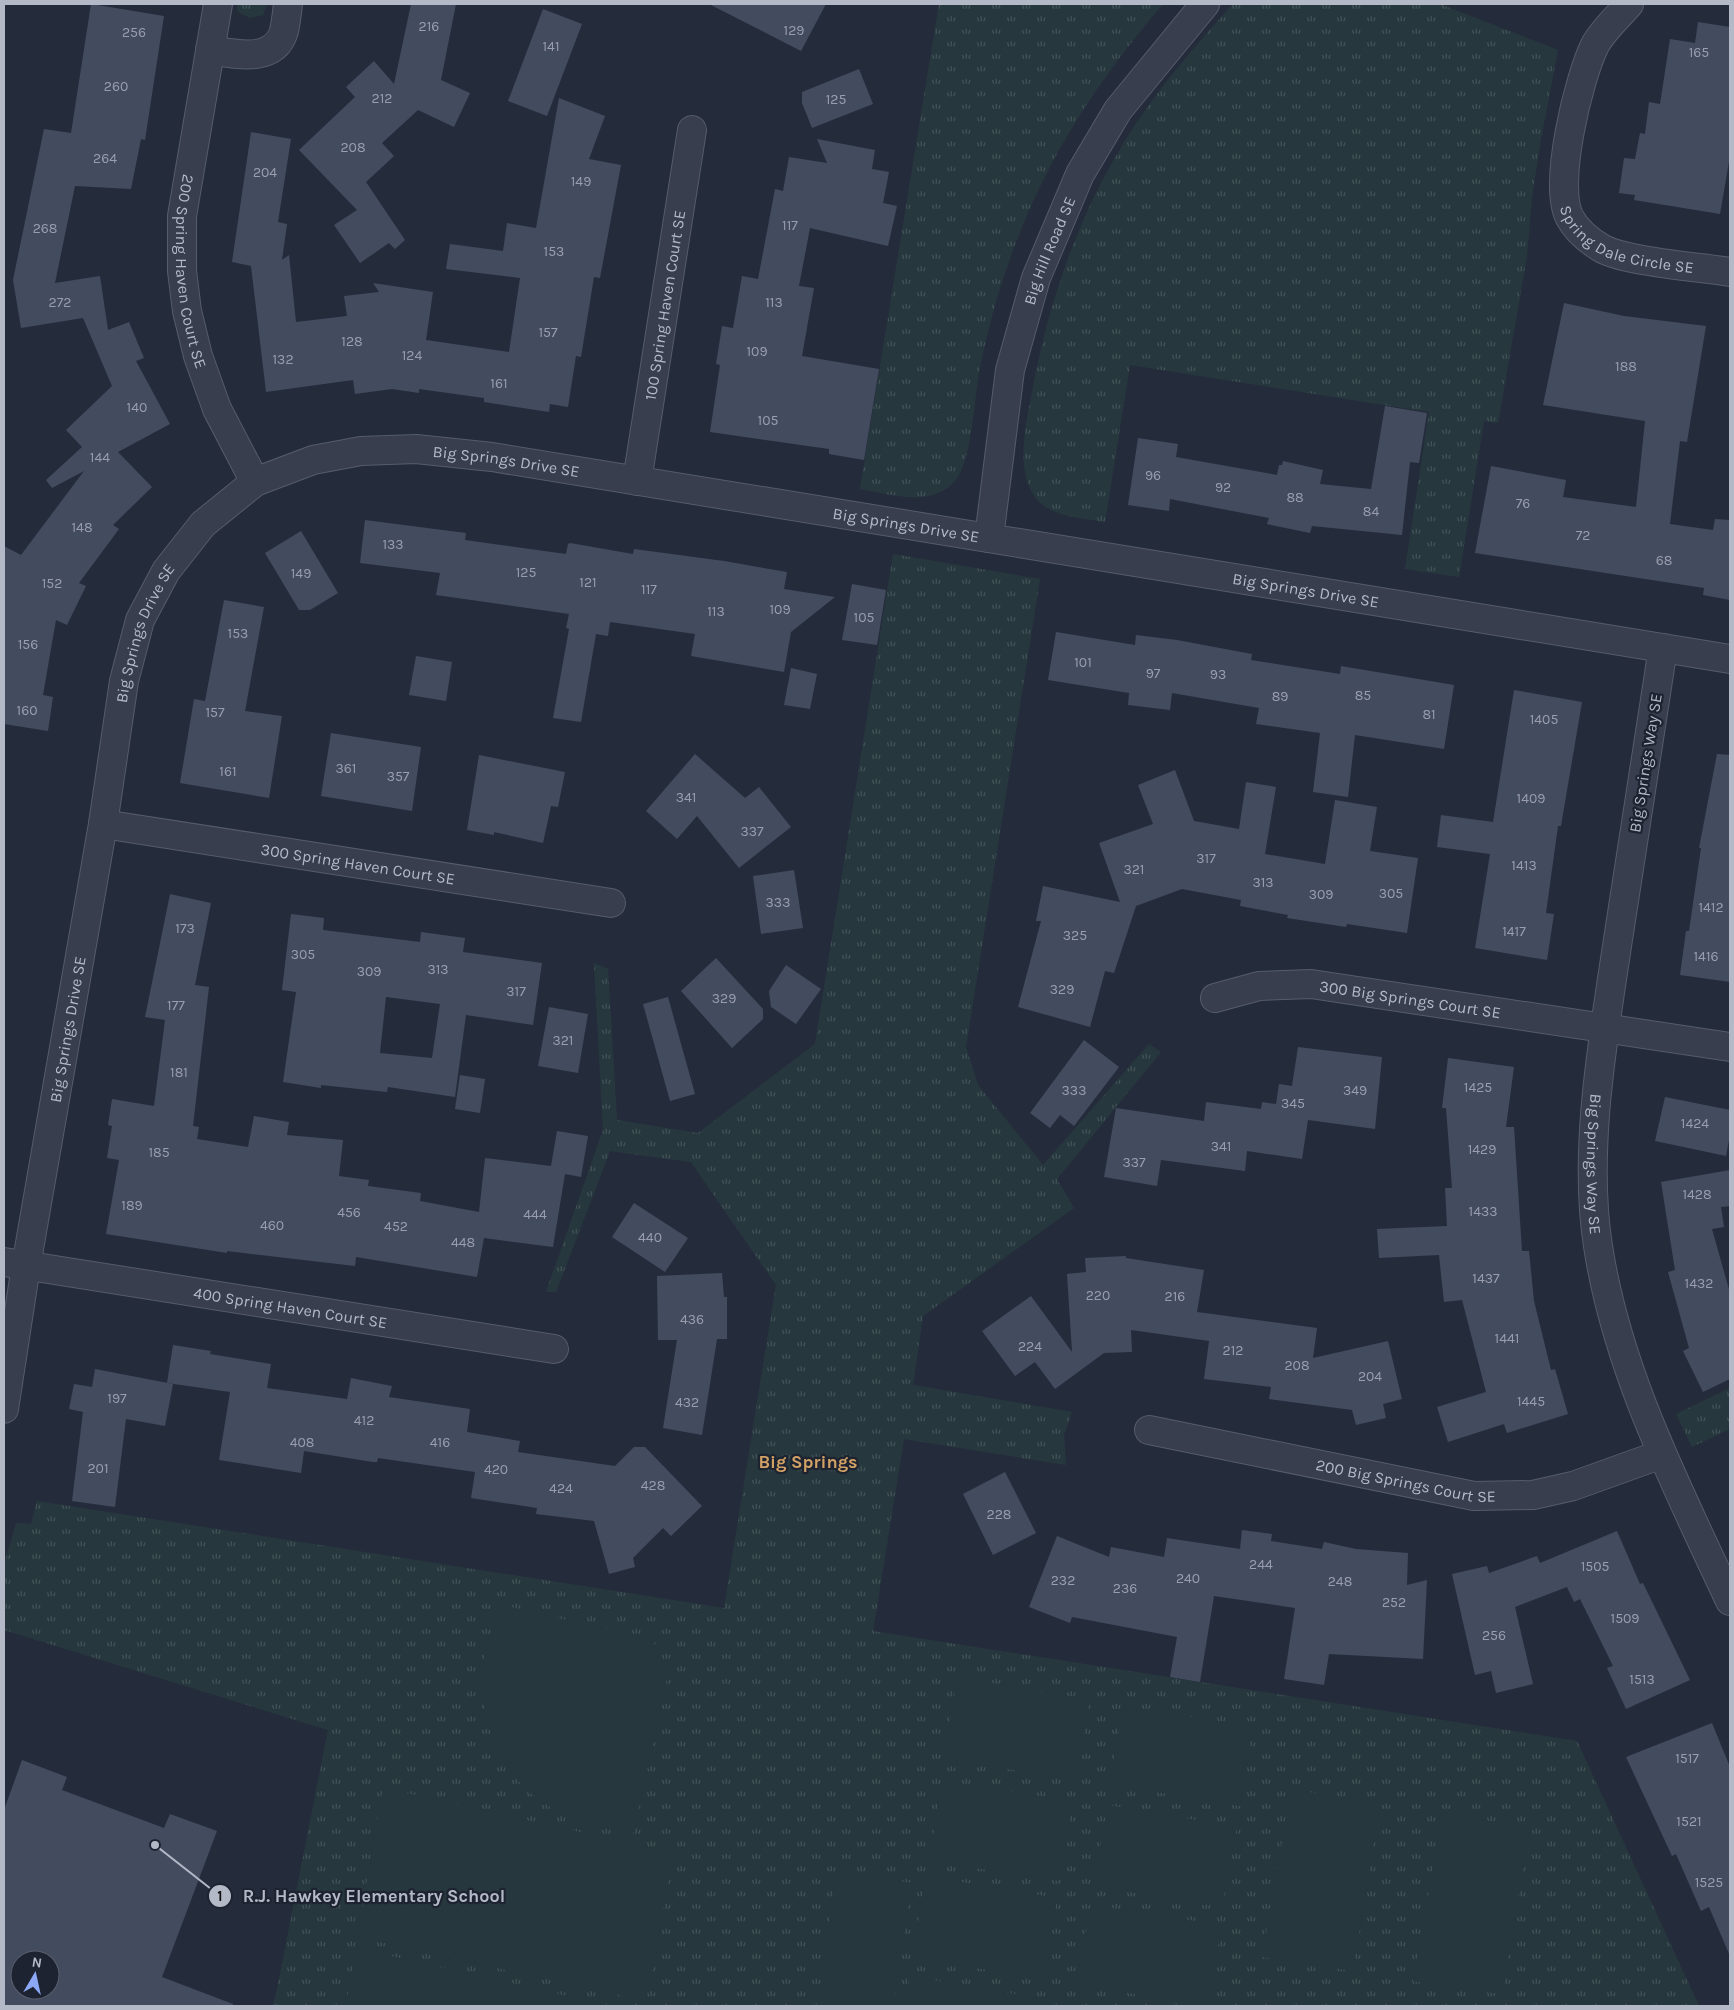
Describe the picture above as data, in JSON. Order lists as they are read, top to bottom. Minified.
{"streets":{"street":["Spring Dale Circle SE","Big Hill Road SE","200 Spring Haven Court SE","100 Spring Haven Court SE","Big Springs Drive SE","Big Springs Way SE","300 Spring Haven Court SE","300 Big Springs Court SE","400 Spring Haven Court SE","200 Big Springs Court SE"]},"crossings":[["Big Hill Road SE","Big Springs Drive SE"],["200 Spring Haven Court SE","Big Springs Drive SE"],["100 Spring Haven Court SE","Big Springs Drive SE"],["Big Springs Drive SE","Big Springs Way SE"],["Big Springs Drive SE","300 Spring Haven Court SE"],["Big Springs Drive SE","400 Spring Haven Court SE"],["Big Springs Way SE","300 Big Springs Court SE"],["Big Springs Way SE","200 Big Springs Court SE"]],"districts":["Big Springs"],"places":["R.J. Hawkey Elementary School"],"house_numbers":["216","129","256","141","165","260","212","125","208","264","204","149","117","268","153","272","113","157","128","109","124","132","188","161","140","105","144","96","92","88","76","84","148","72","133","68","125","149","121","152","117","109","113","105","153","156","101","97","93","85","89","160","157","81","1405","361","161","357","341","1409","337","317","1413","321","313","305","309","333","1412","173","1417","325","305","1416","313","309","329","317","329","177","321","181","1425","333","349","345","1424","341","1429","185","337","1428","189","1433","456","444","460","452","440","448","1437","1432","220","216","436","1441","224","212","208","204","197","1445","432","412","408","416","201","420","428","424","228","244","1505","240","232","248","236","252","1509","256","1513","1517","1521","1525"],"north":"top"}
